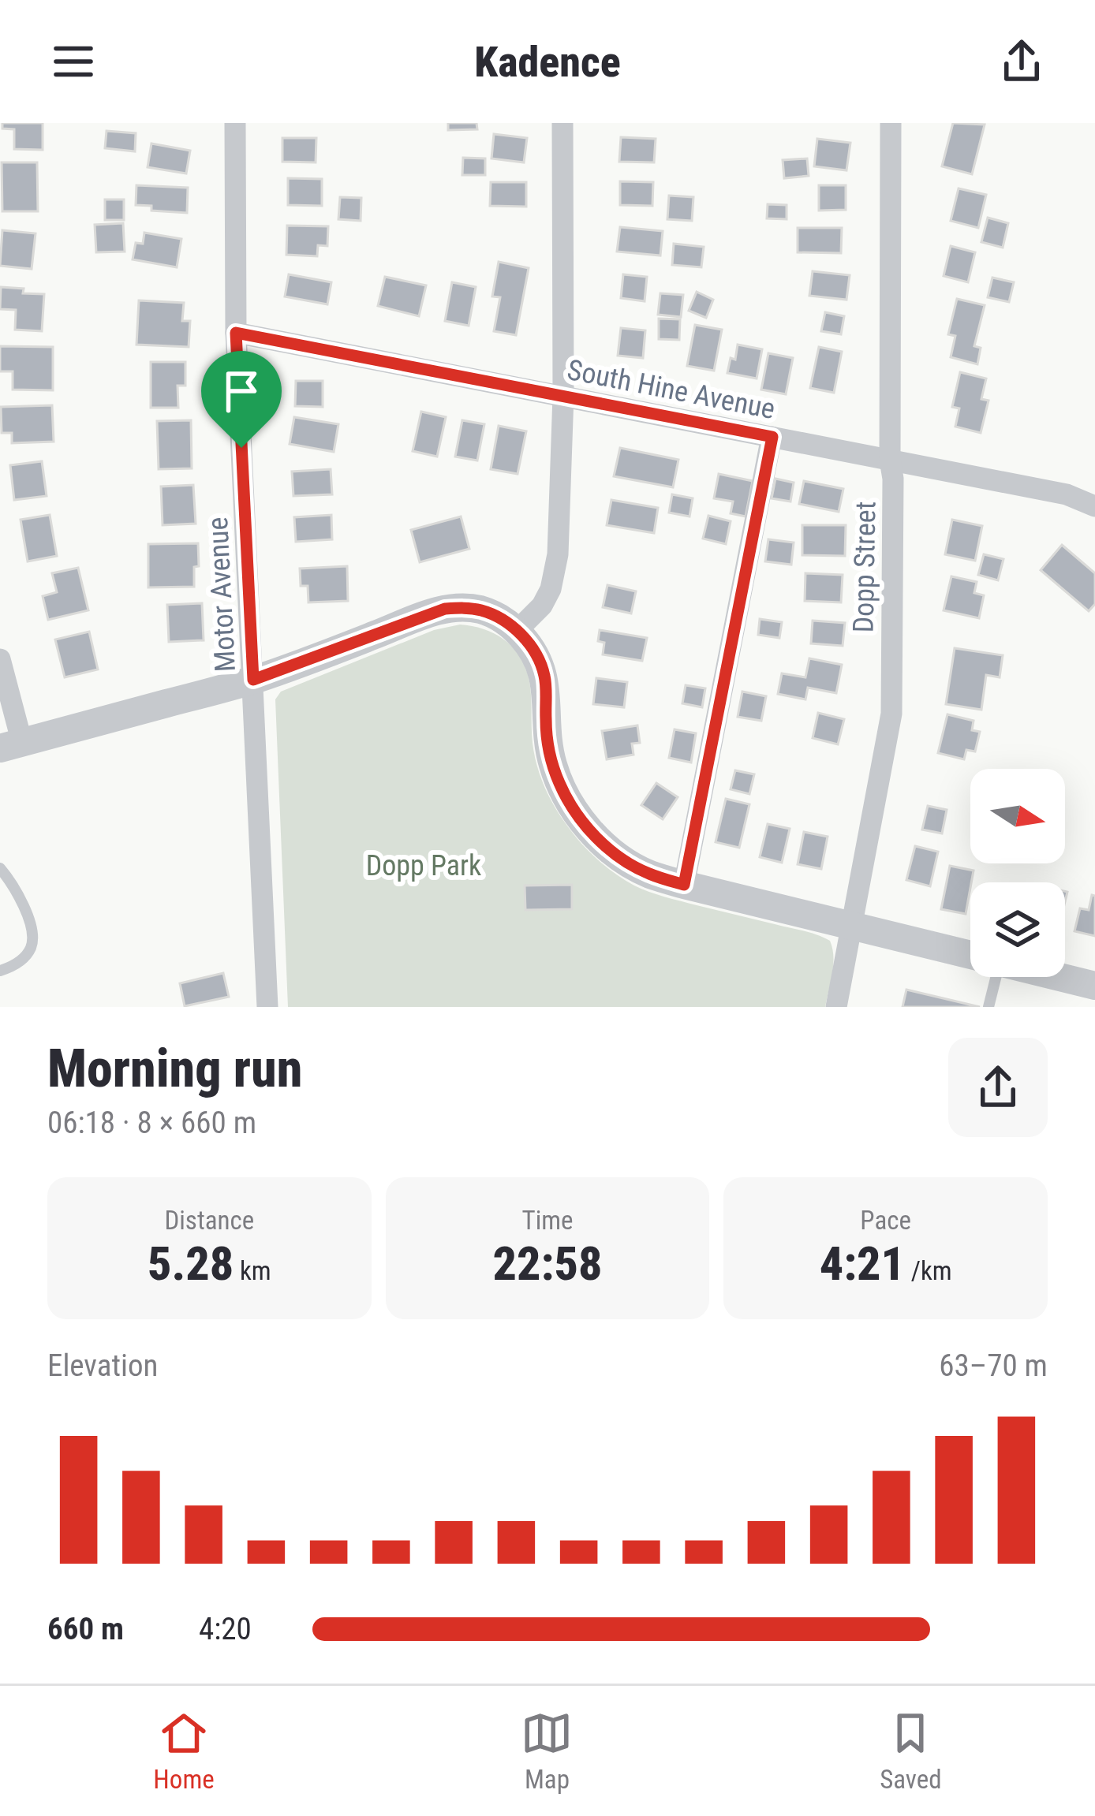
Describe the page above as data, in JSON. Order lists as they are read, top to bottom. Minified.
{"streets":{"street":["South Hine Avenue","Dopp Street","Motor Avenue"]},"crossings":[["South Hine Avenue","Dopp Street"],["South Hine Avenue","Motor Avenue"]],"parks":["Dopp Park"],"north":"right","page":{"header":"Kadence","heading":["Morning run","06:18 · 8 × 660 m"],"stats":[["Distance","5.28 km"],["Time","22:58"],["Pace","4:21 /km"]],"chart":["Elevation","63–70 m"],"list":[{"name":"660 m","note":"4:20"}],"tabs":["Home","Map","Saved"]}}
